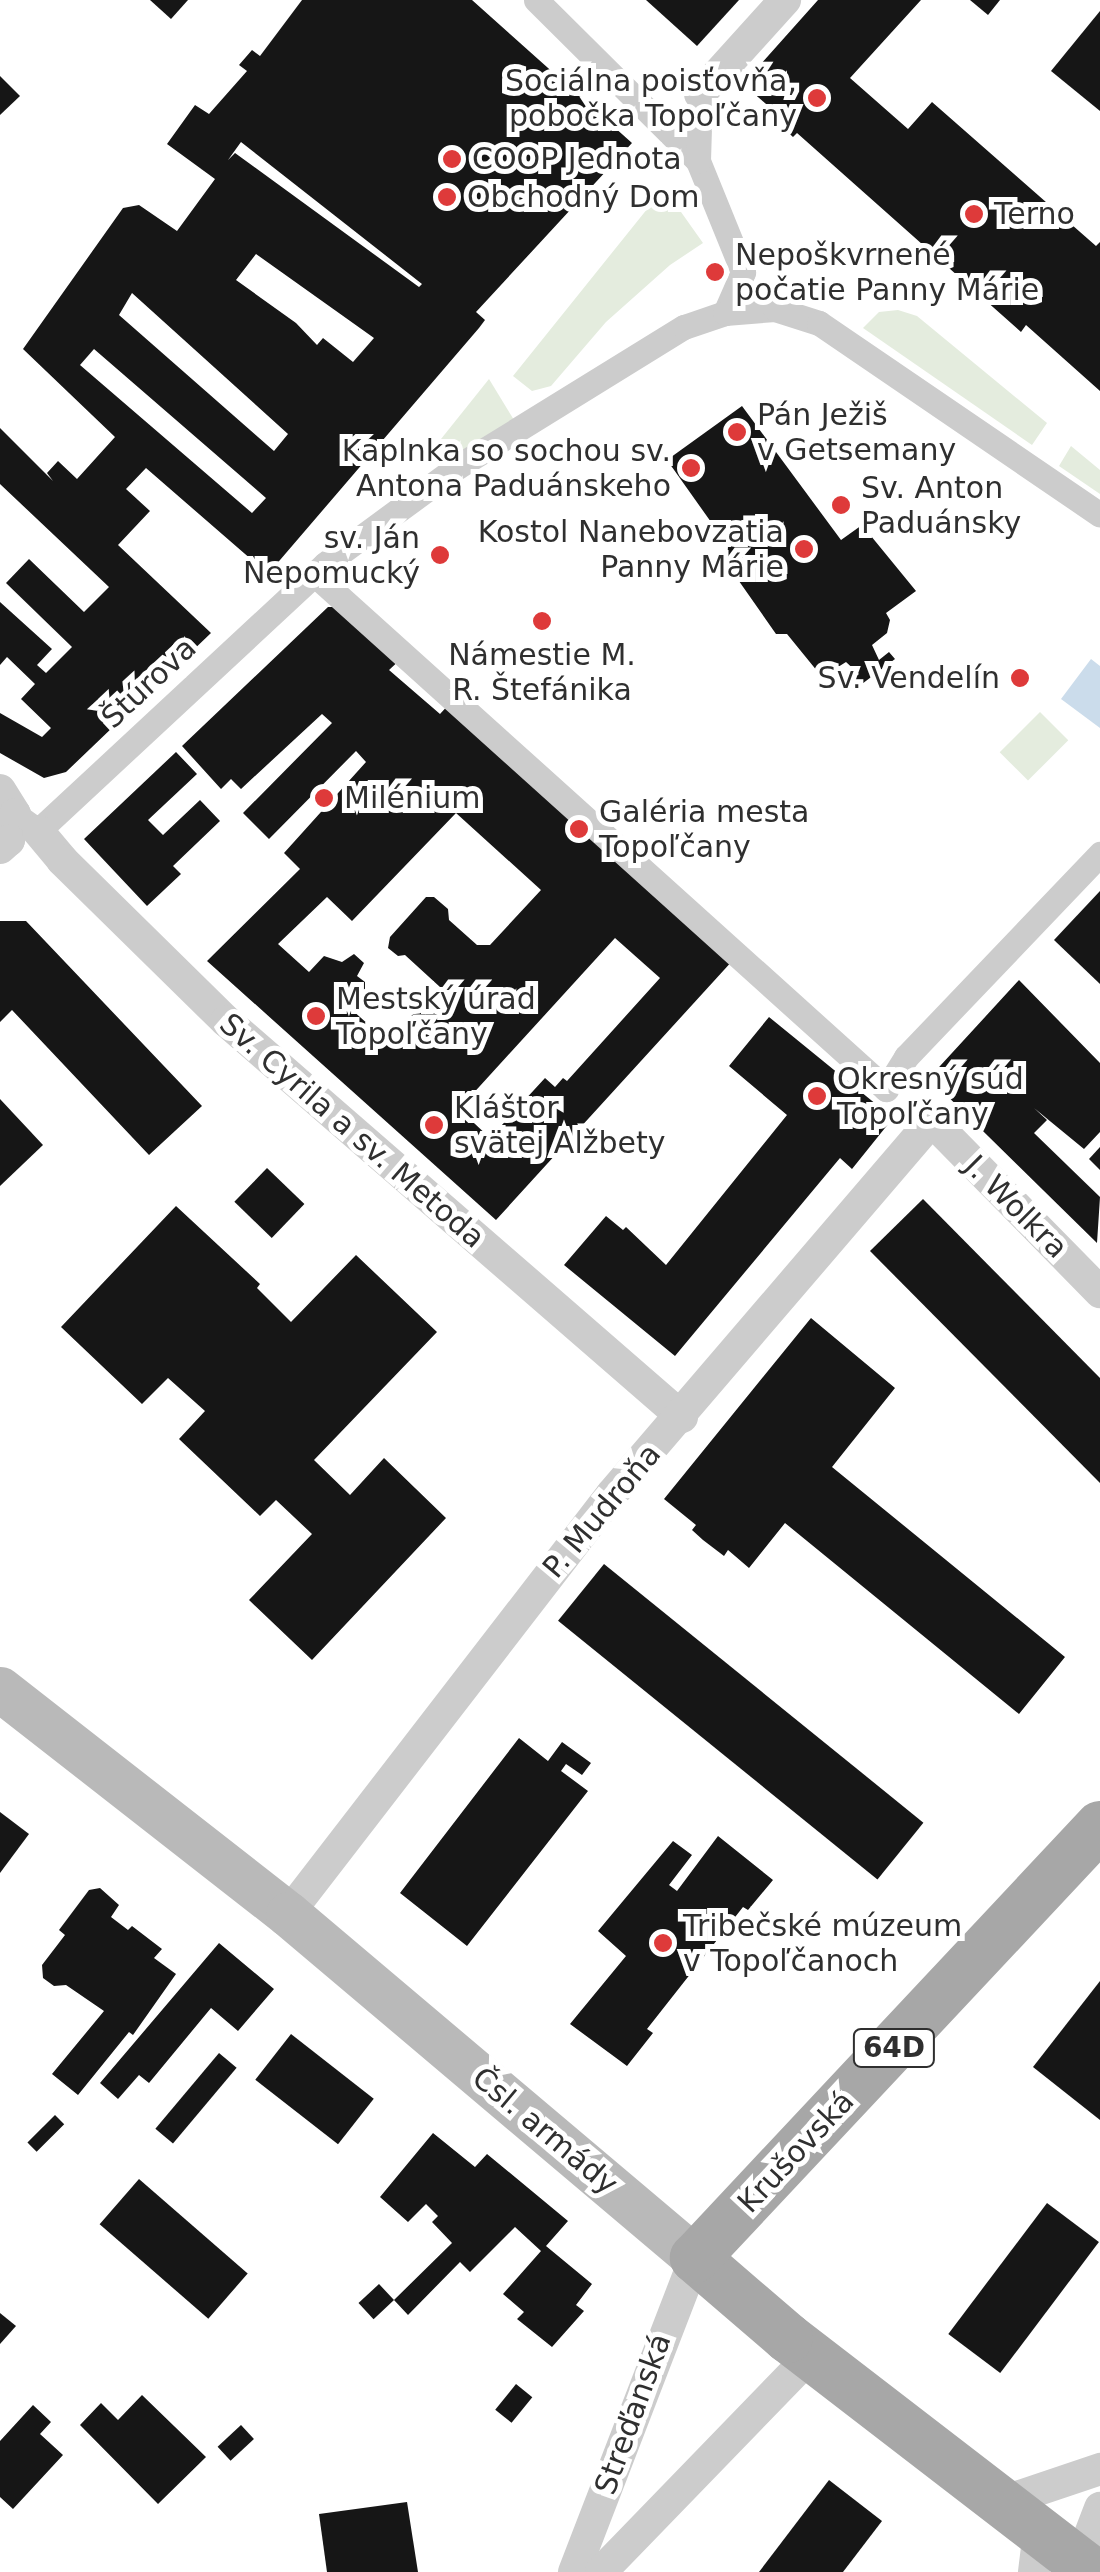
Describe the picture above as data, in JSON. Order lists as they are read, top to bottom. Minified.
{"streets":{"main road":["64D","Čsl. armády","Krušovská"],"street":["Štúrova","Sv. Cyrila a sv. Metoda","J. Wolkra","P. Mudroňa","Streďanská"]},"crossings":[["Štúrova","Sv. Cyrila a sv. Metoda"],["Sv. Cyrila a sv. Metoda","P. Mudroňa"],["J. Wolkra","P. Mudroňa"],["P. Mudroňa","Čsl. armády"],["Čsl. armády","Krušovská"],["Čsl. armády","Streďanská"],["Krušovská","Streďanská"]],"places":["Sociálna poisťovňa, pobočka Topoľčany","COOP Jednota","Obchodný Dom","Terno","Nepoškvrnené počatie Panny Márie","Pán Ježiš v Getsemany","Kaplnka so sochou sv. Antona Paduánskeho","Sv. Anton Paduánsky","Kostol Nanebovzatia Panny Márie","sv. Ján Nepomucký","Námestie M. R. Štefánika","Sv. Vendelín","Milénium","Galéria mesta Topoľčany","Mestský úrad Topoľčany","Okresný súd Topoľčany","Kláštor svätej Alžbety","Tribečské múzeum v Topoľčanoch"]}
